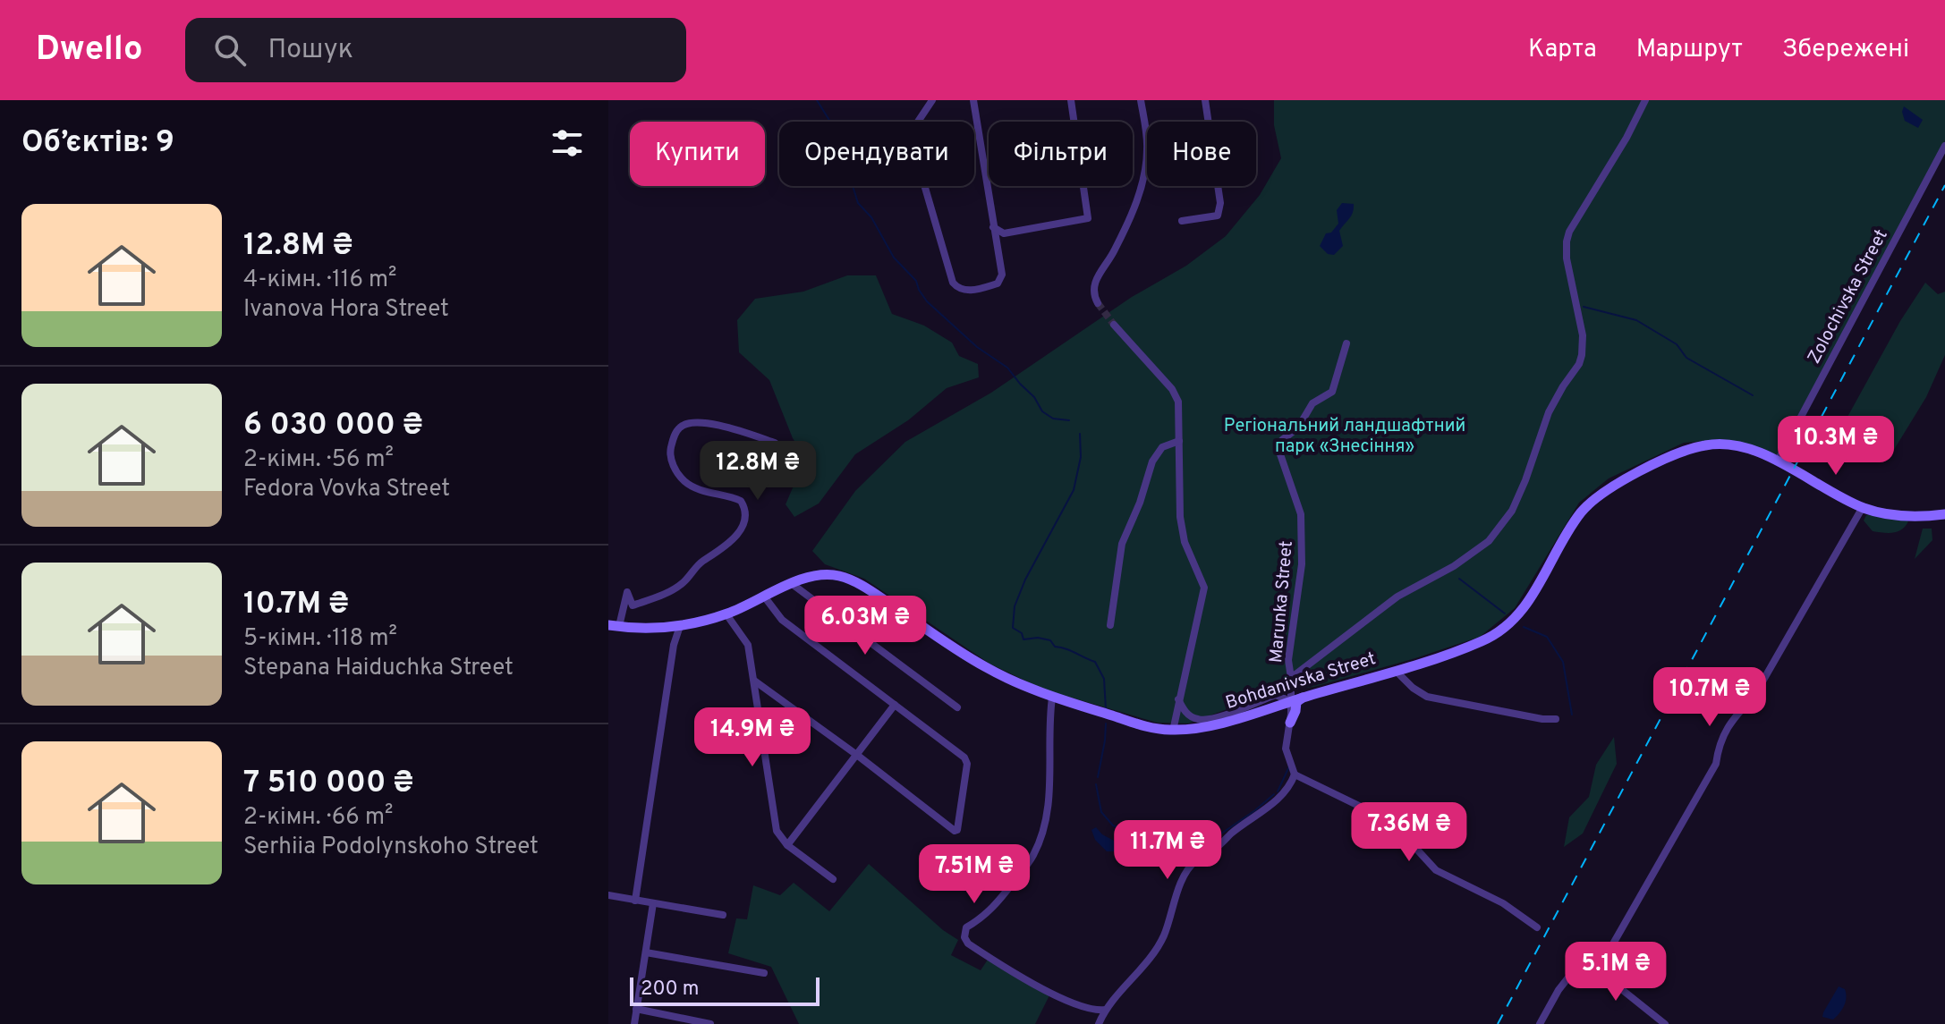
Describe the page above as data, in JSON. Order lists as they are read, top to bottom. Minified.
{"streets":{"main road":["Bohdanivska Street"],"street":["Zolochivska Street","Marunka Street"]},"crossings":[["Zolochivska Street","Bohdanivska Street"]],"parks":["Регіональний ландшафтний парк «Знесіння»"],"scale_bar":"200 m","page":{"header":"Dwello","search":"Пошук","nav":["Карта","Маршрут","Збережені"],"heading":"Об’єктів: 9","chip":["Купити","Орендувати","Фільтри","Нове"],"list":[{"name":"12.8M ₴","note":"4-кімн. · 116 m² · Ivanova Hora Street"},{"name":"6 030 000 ₴","note":"2-кімн. · 56 m² · Fedora Vovka Street"},{"name":"10.7M ₴","note":"5-кімн. · 118 m² · Stepana Haiduchka Street"},{"name":"7 510 000 ₴","note":"2-кімн. · 66 m² · Serhiia Podolynskoho Street"}],"price":["10.3M ₴","12.8M ₴","6.03M ₴","10.7M ₴","14.9M ₴","7.36M ₴","11.7M ₴","7.51M ₴","5.1M ₴"],"scale":"200 m"}}
